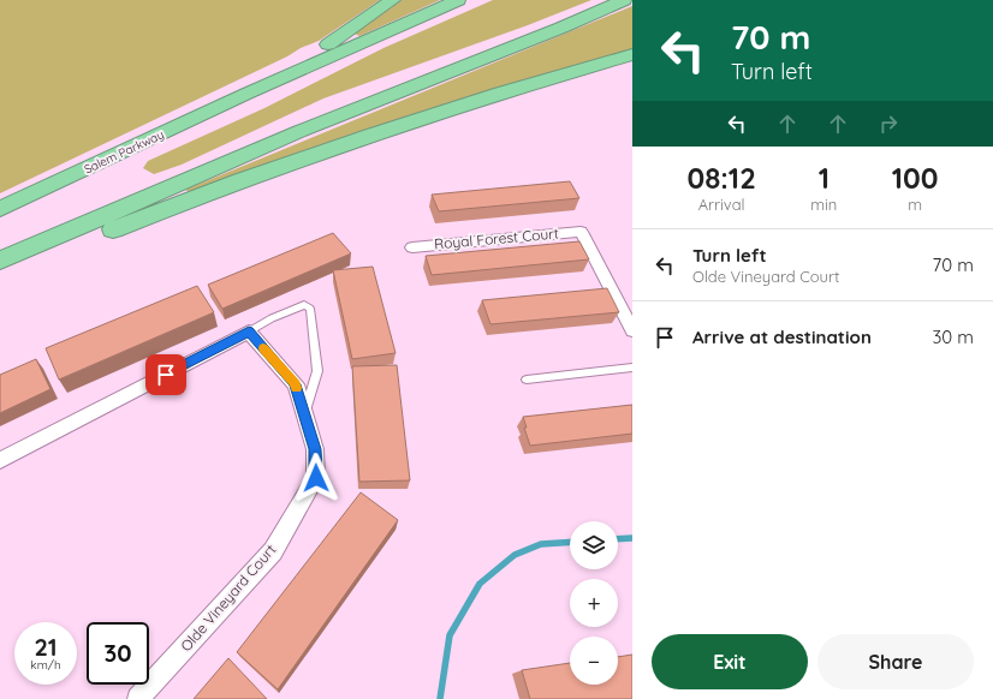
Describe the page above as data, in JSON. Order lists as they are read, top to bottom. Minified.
{"streets":{"highway":["Salem Parkway"],"street":["Royal Forest Court","Olde Vineyard Court"]},"page":{"turn":["70 m","Turn left"],"eta":["08:12","Arrival","1","min","100","m"],"list":[{"name":"Turn left","note":"Olde Vineyard Court","value":"70 m"},{"name":"Arrive at destination","value":"30 m"}],"map_buttons":["+","−"],"speed":"21 km/h","limit":"30","buttons":["Exit","Share"]}}
